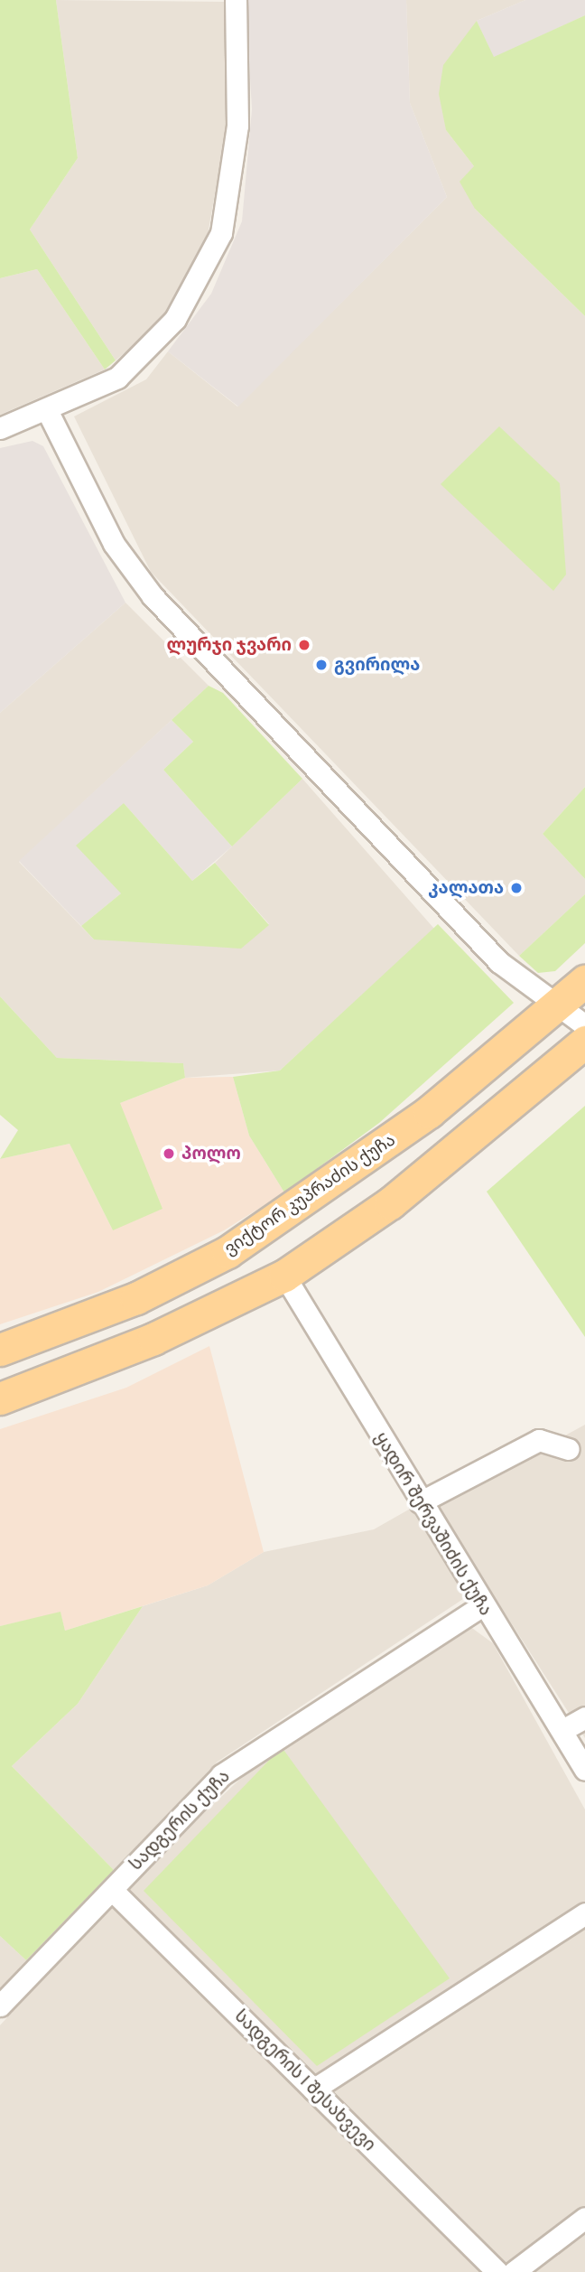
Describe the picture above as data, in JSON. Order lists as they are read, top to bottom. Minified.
{"streets":{"main road":["ვიქტორ კუპრაძის ქუჩა"],"street":["ყადირ შერვაშიძის ქუჩა","სადგერის ქუჩა","სადგერის I შესახვევი"]},"crossings":[["ყადირ შერვაშიძის ქუჩა","სადგერის ქუჩა"],["სადგერის ქუჩა","სადგერის I შესახვევი"]],"places":["ლურჯი ჯვარი","გვირილა","კალათა","პოლო"]}
